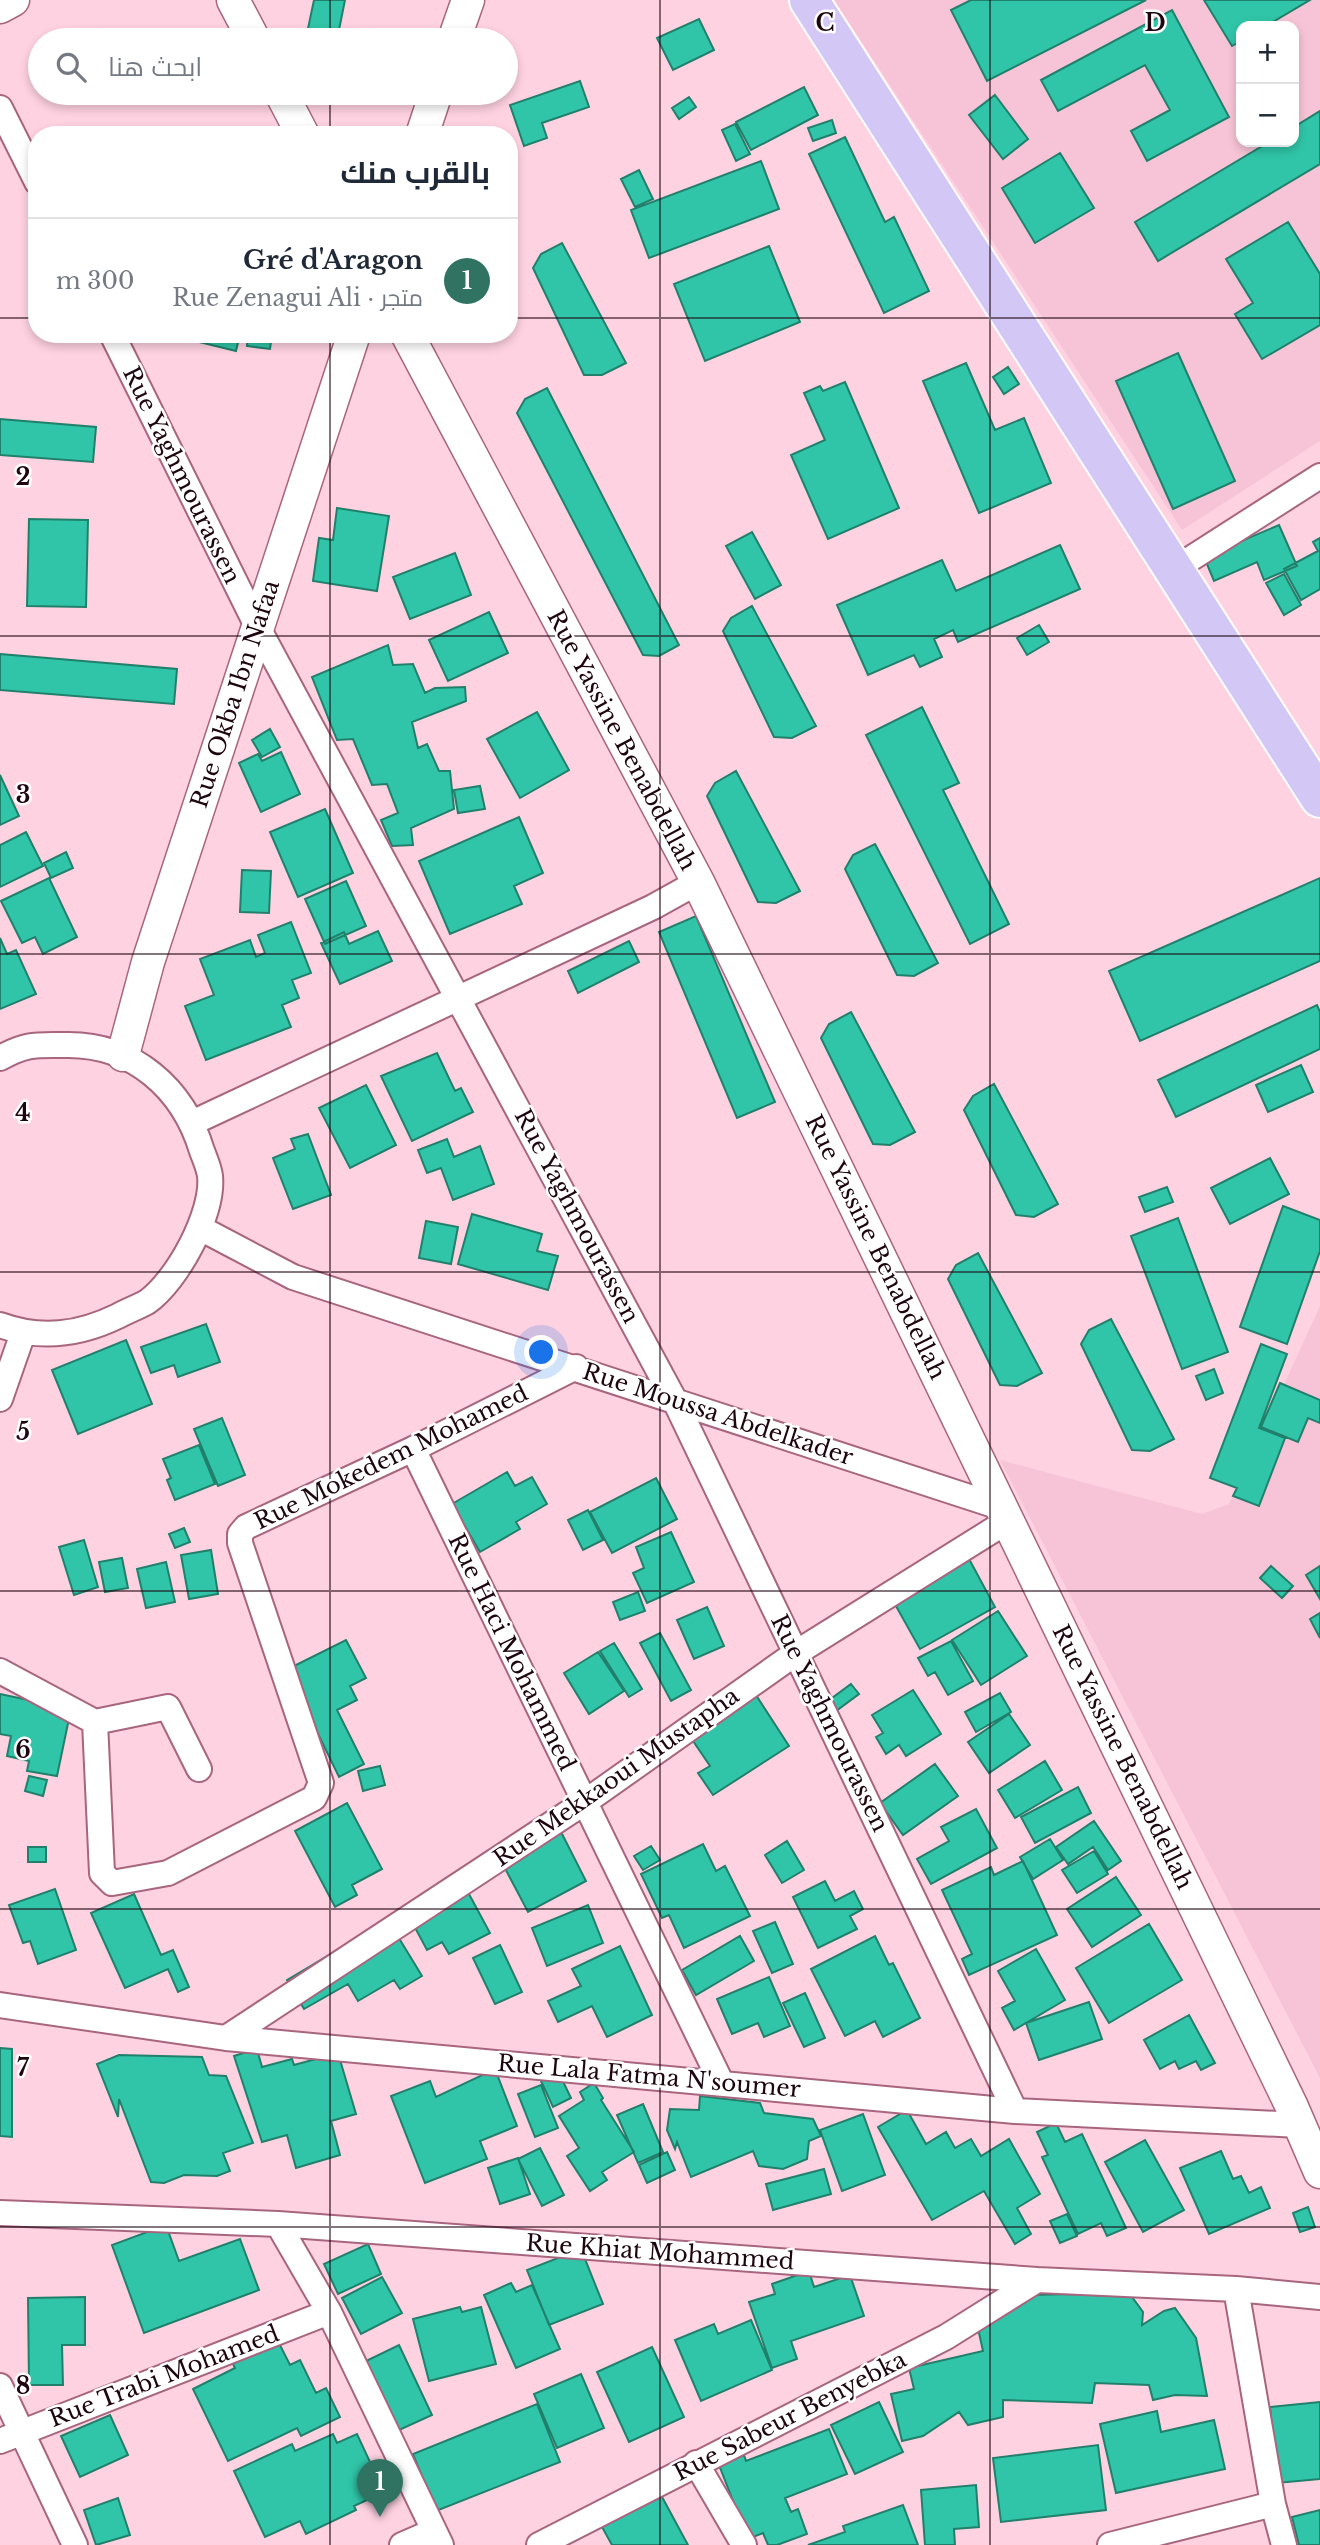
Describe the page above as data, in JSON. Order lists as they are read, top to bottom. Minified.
{"streets":{"street":["Rue Yaghmourassen","Rue Okba Ibn Nafaa","Rue Yassine Benabdellah","Rue Moussa Abdelkader","Rue Mokedem Mohamed","Rue Haci Mohammed","Rue Mekkaoui Mustapha","Rue Lala Fatma N'soumer","Rue Khiat Mohammed","Rue Trabi Mohamed","Rue Sabeur Benyebka"]},"crossings":[["Rue Yaghmourassen","Rue Okba Ibn Nafaa"],["Rue Yaghmourassen","Rue Moussa Abdelkader"],["Rue Yaghmourassen","Rue Mekkaoui Mustapha"],["Rue Yaghmourassen","Rue Lala Fatma N'soumer"],["Rue Yassine Benabdellah","Rue Moussa Abdelkader"],["Rue Yassine Benabdellah","Rue Mekkaoui Mustapha"],["Rue Yassine Benabdellah","Rue Lala Fatma N'soumer"],["Rue Moussa Abdelkader","Rue Mokedem Mohamed"],["Rue Moussa Abdelkader","Rue Mekkaoui Mustapha"],["Rue Mokedem Mohamed","Rue Haci Mohammed"],["Rue Haci Mohammed","Rue Mekkaoui Mustapha"],["Rue Haci Mohammed","Rue Lala Fatma N'soumer"],["Rue Mekkaoui Mustapha","Rue Lala Fatma N'soumer"],["Rue Khiat Mohammed","Rue Sabeur Benyebka"]],"page":{"map_buttons":["+","−"],"search":"ابحث هنا","heading":"بالقرب منك","list":[{"mark":"1","name":"Gré d'Aragon","note":"متجر · Rue Zenagui Ali","value":"300 m"}],"pins":"1"},"grid":{"columns":["C","D"],"rows":["2","3","4","5","6","7","8"]}}
